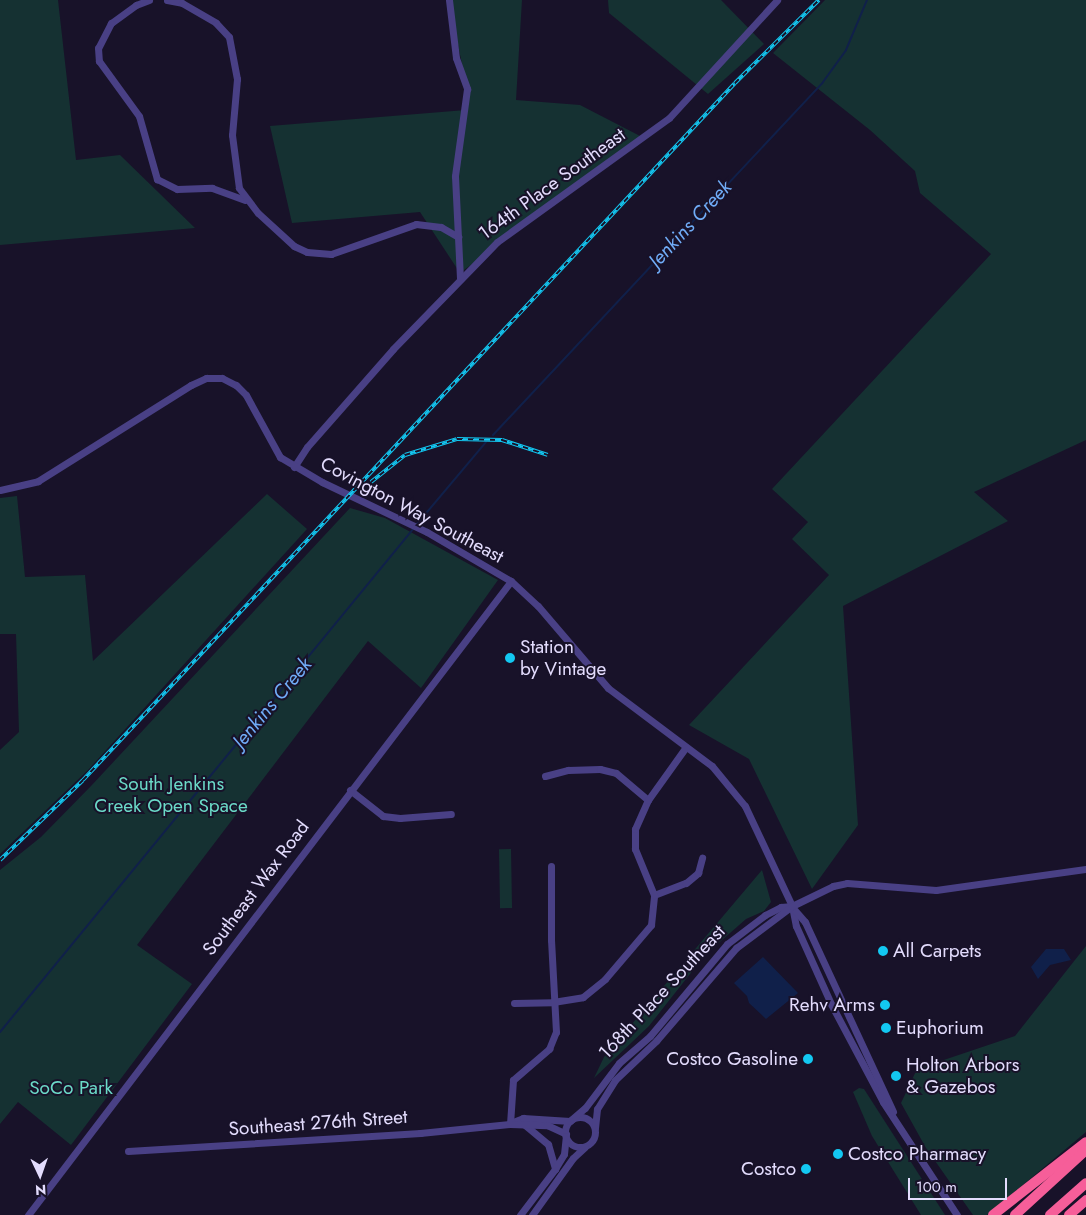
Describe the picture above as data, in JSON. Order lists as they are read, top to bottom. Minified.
{"streets":{"street":["164th Place Southeast","Covington Way Southeast","Southeast Wax Road","168th Place Southeast","Southeast 276th Street"]},"crossings":[["164th Place Southeast","Covington Way Southeast"],["Covington Way Southeast","Southeast Wax Road"],["Covington Way Southeast","168th Place Southeast"],["168th Place Southeast","Southeast 276th Street"]],"water":["Jenkins Creek"],"parks":["South Jenkins Creek Open Space","SoCo Park"],"places":["Station by Vintage","All Carpets","Rehv Arms","Euphorium","Costco Gasoline","Holton Arbors & Gazebos","Costco Pharmacy","Costco"],"scale_bar":"100 m","north":"bottom"}
